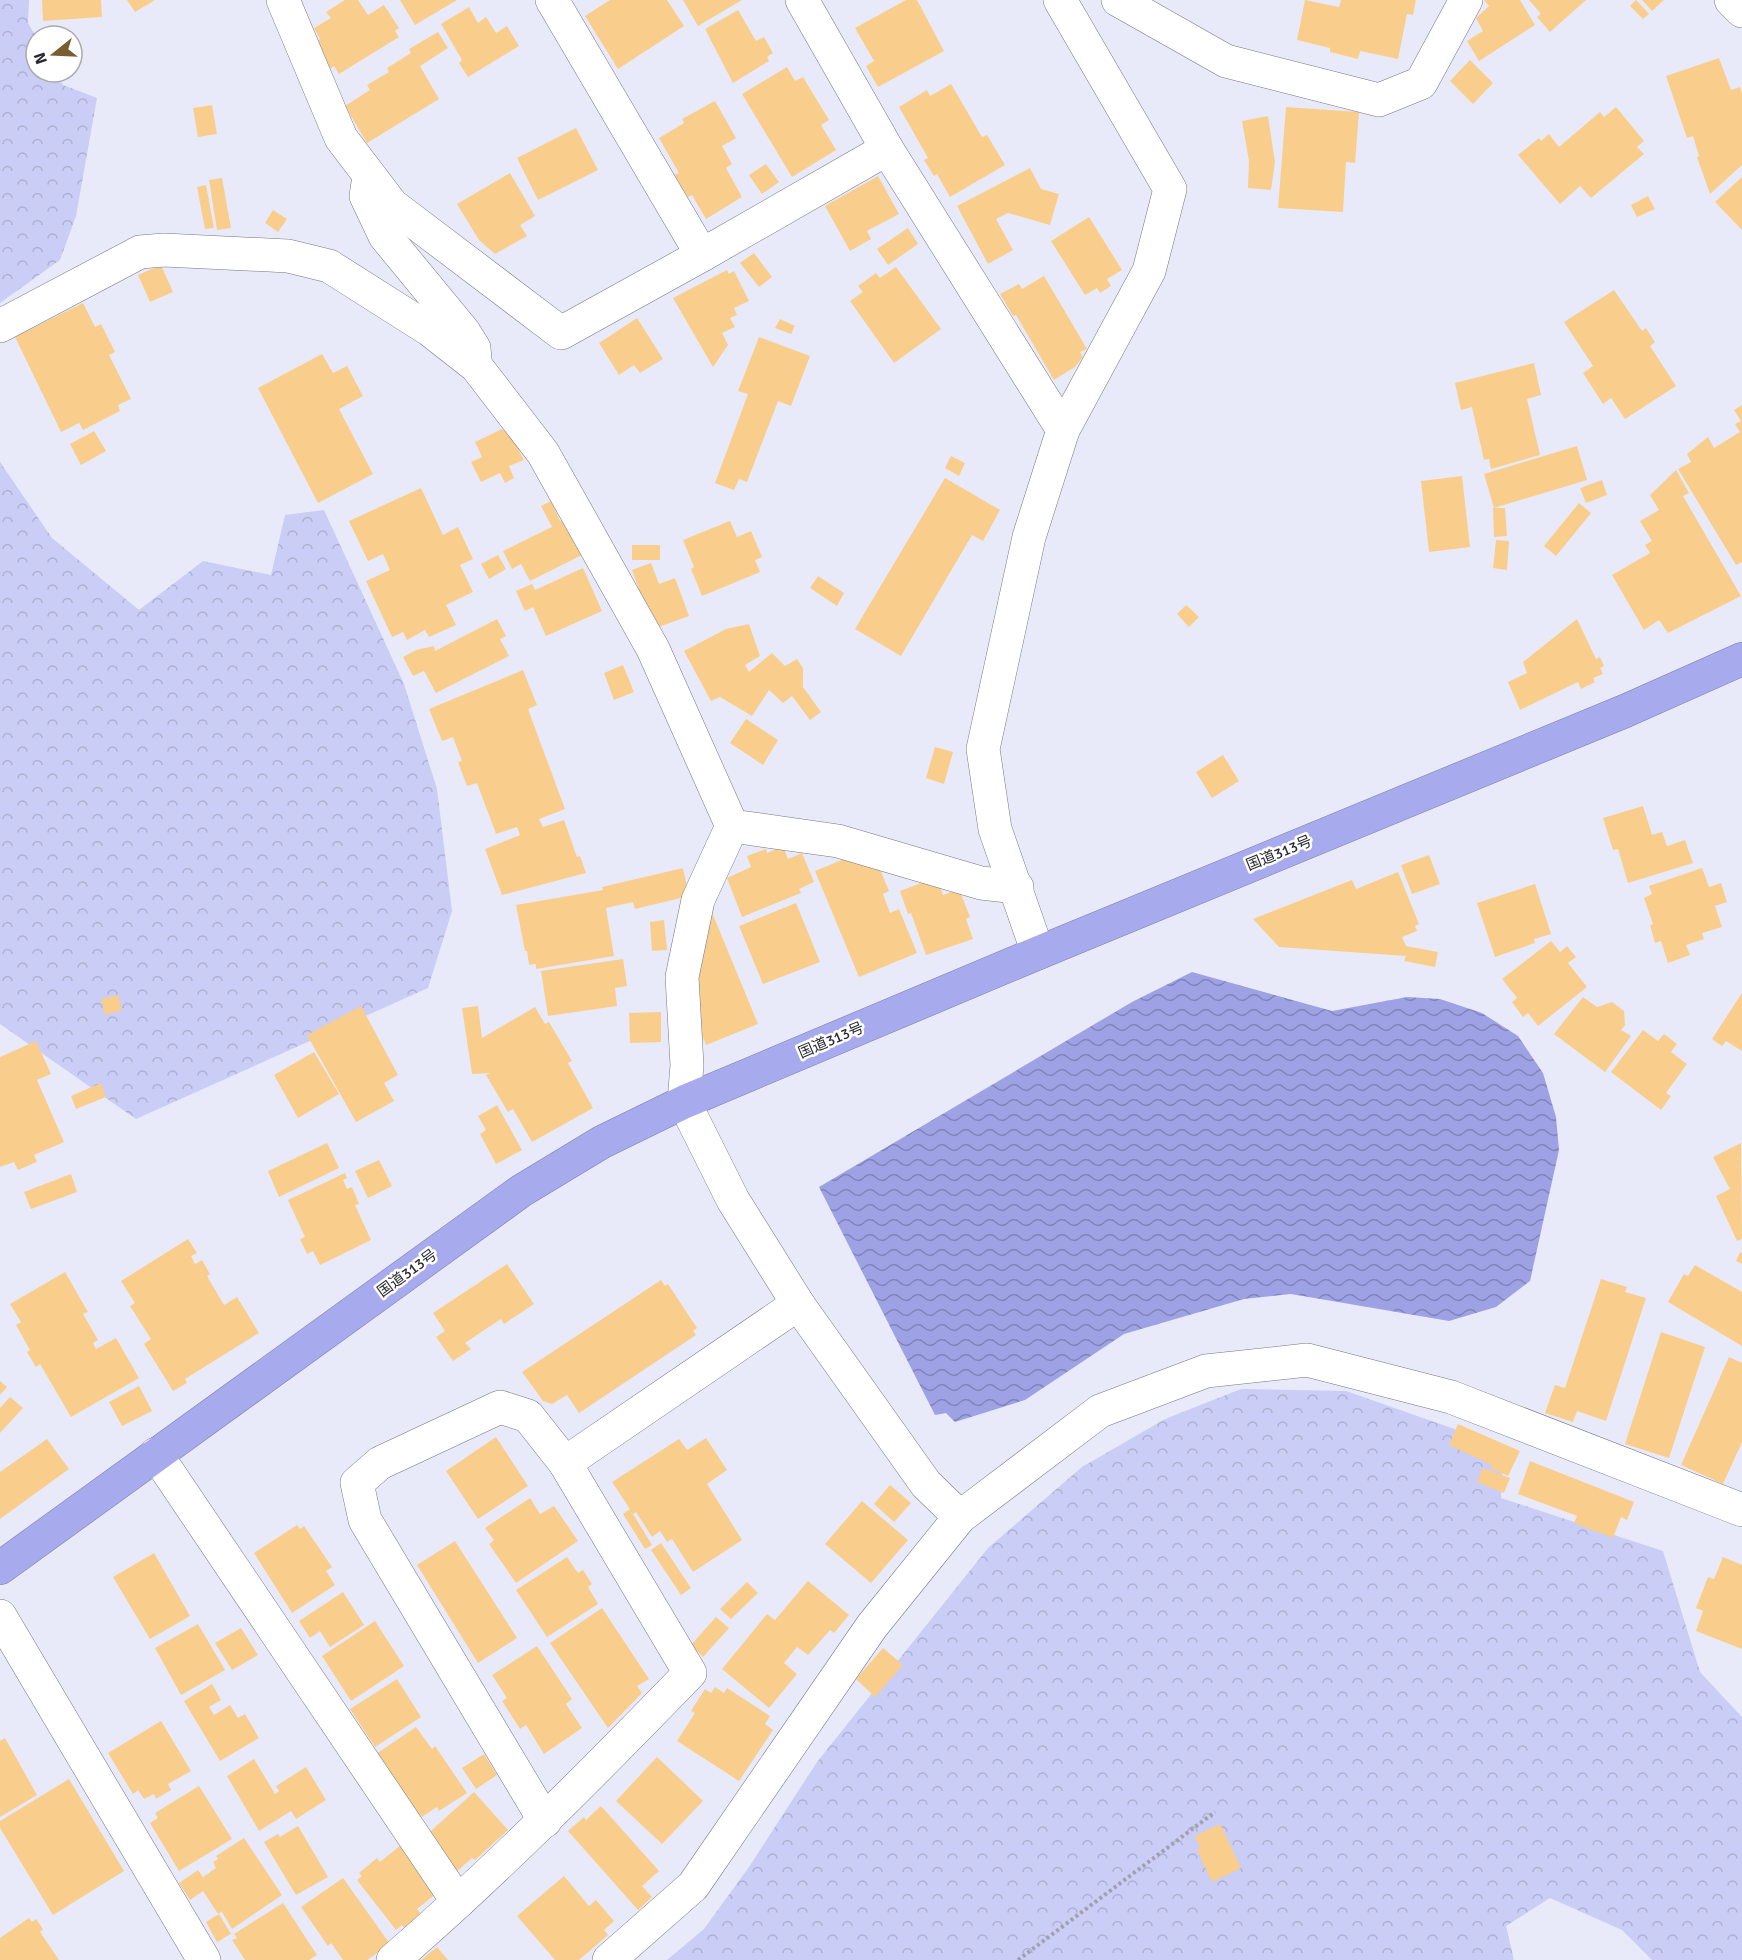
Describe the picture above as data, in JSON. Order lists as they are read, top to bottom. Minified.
{"streets":{"highway":["国道313号"]},"north":"left"}
